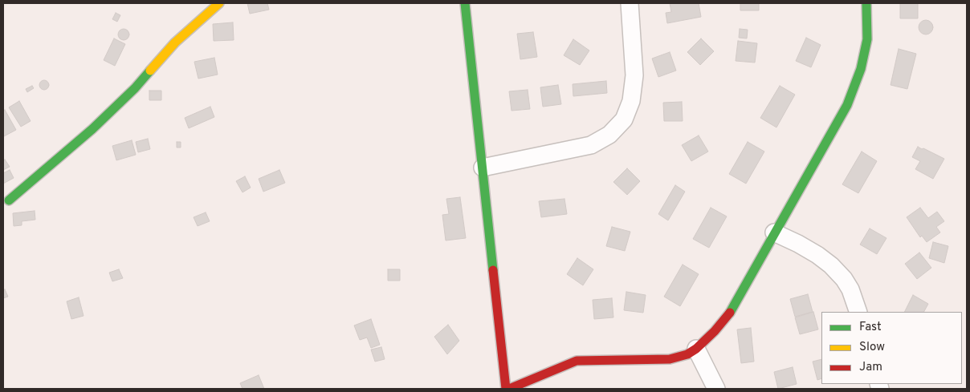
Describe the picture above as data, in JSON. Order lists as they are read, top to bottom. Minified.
{"legend":["Fast","Slow","Jam"]}
